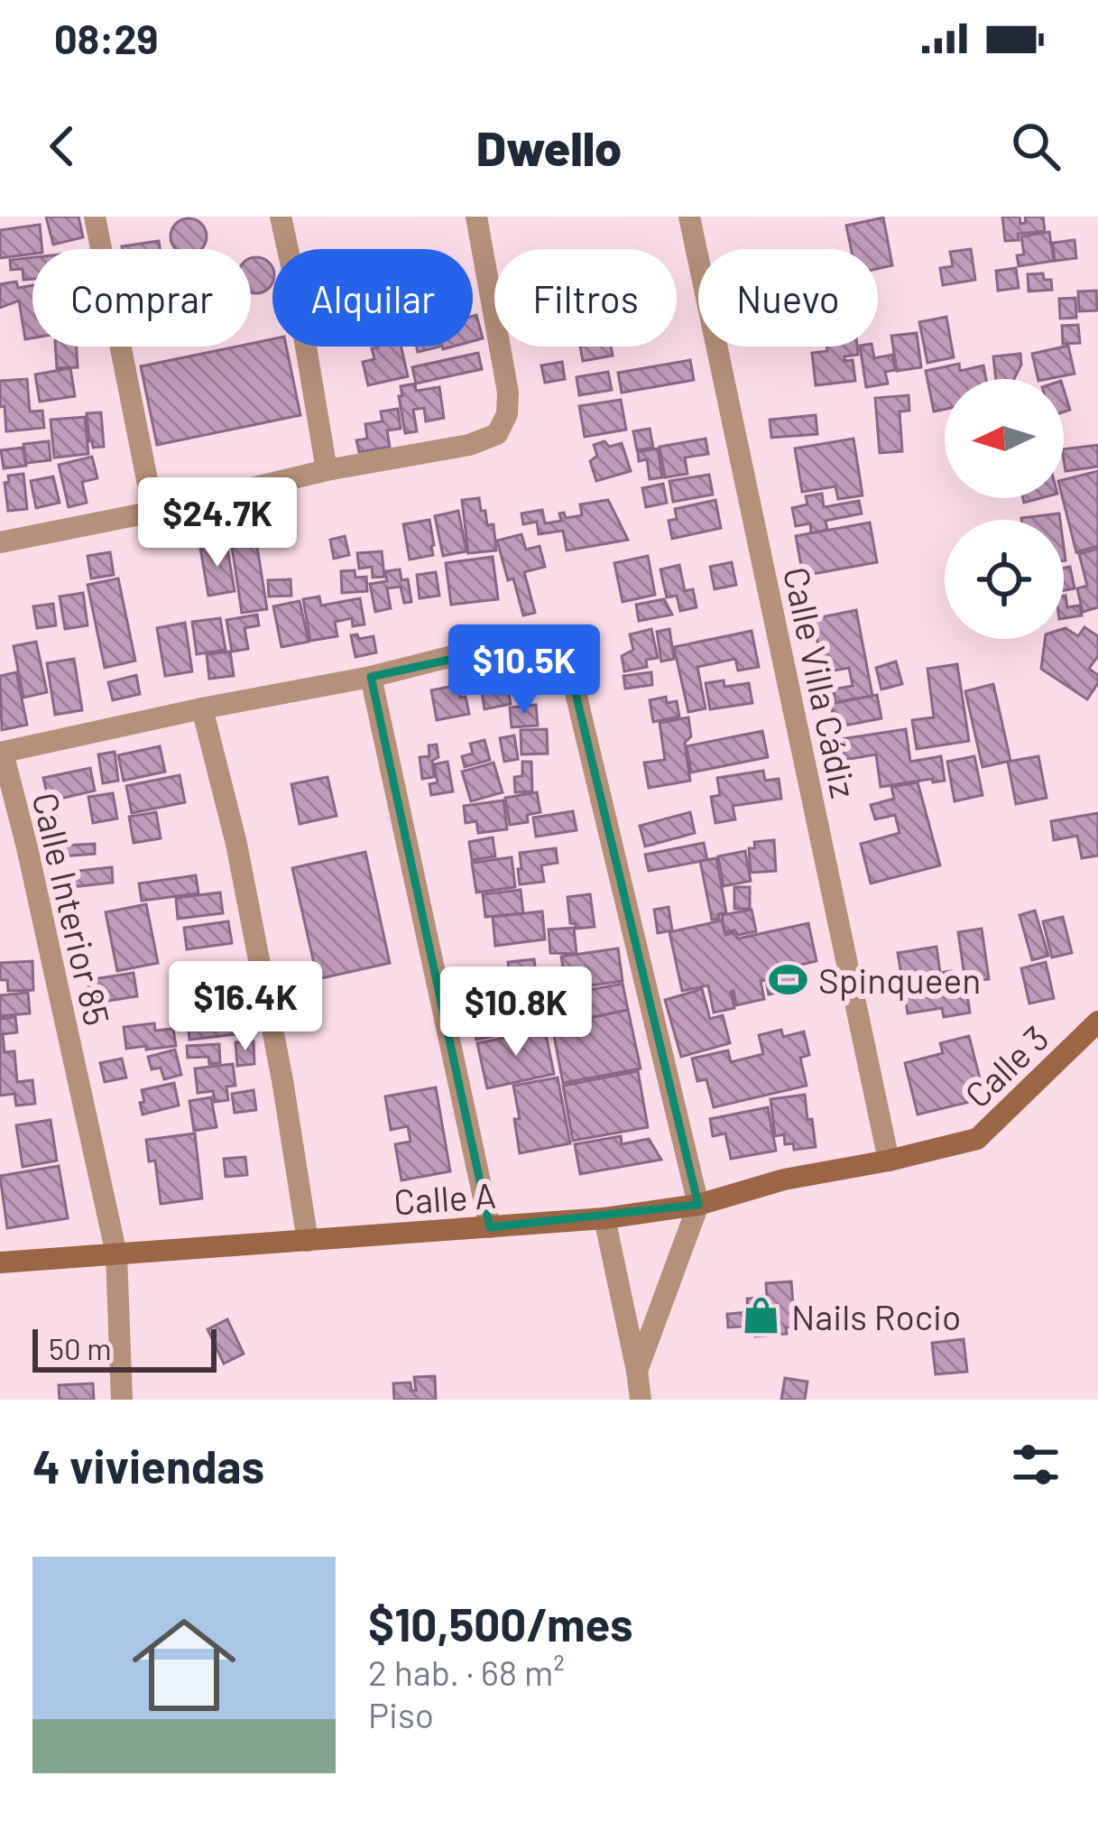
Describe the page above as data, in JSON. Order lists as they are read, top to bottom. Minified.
{"streets":{"street":["Calle Villa Cádiz","Calle Interior 85","Calle 3","Calle A"]},"crossings":[["Calle Villa Cádiz","Calle 3"],["Calle Villa Cádiz","Calle A"],["Calle Interior 85","Calle A"],["Calle 3","Calle A"]],"places":{"sports":["Spinqueen"],"shop":["Nails Rocio"]},"scale_bar":"50 m","north":"left","page":{"status":"08:29","header":"Dwello","chip":["Comprar","Alquilar","Filtros","Nuevo"],"price":["$24.7K","$10.5K","$16.4K","$10.8K"],"scale":"50 m","heading":"4 viviendas","list":[{"name":"$10,500/mes","note":"2 hab. · 68 m² · Piso"}]}}
